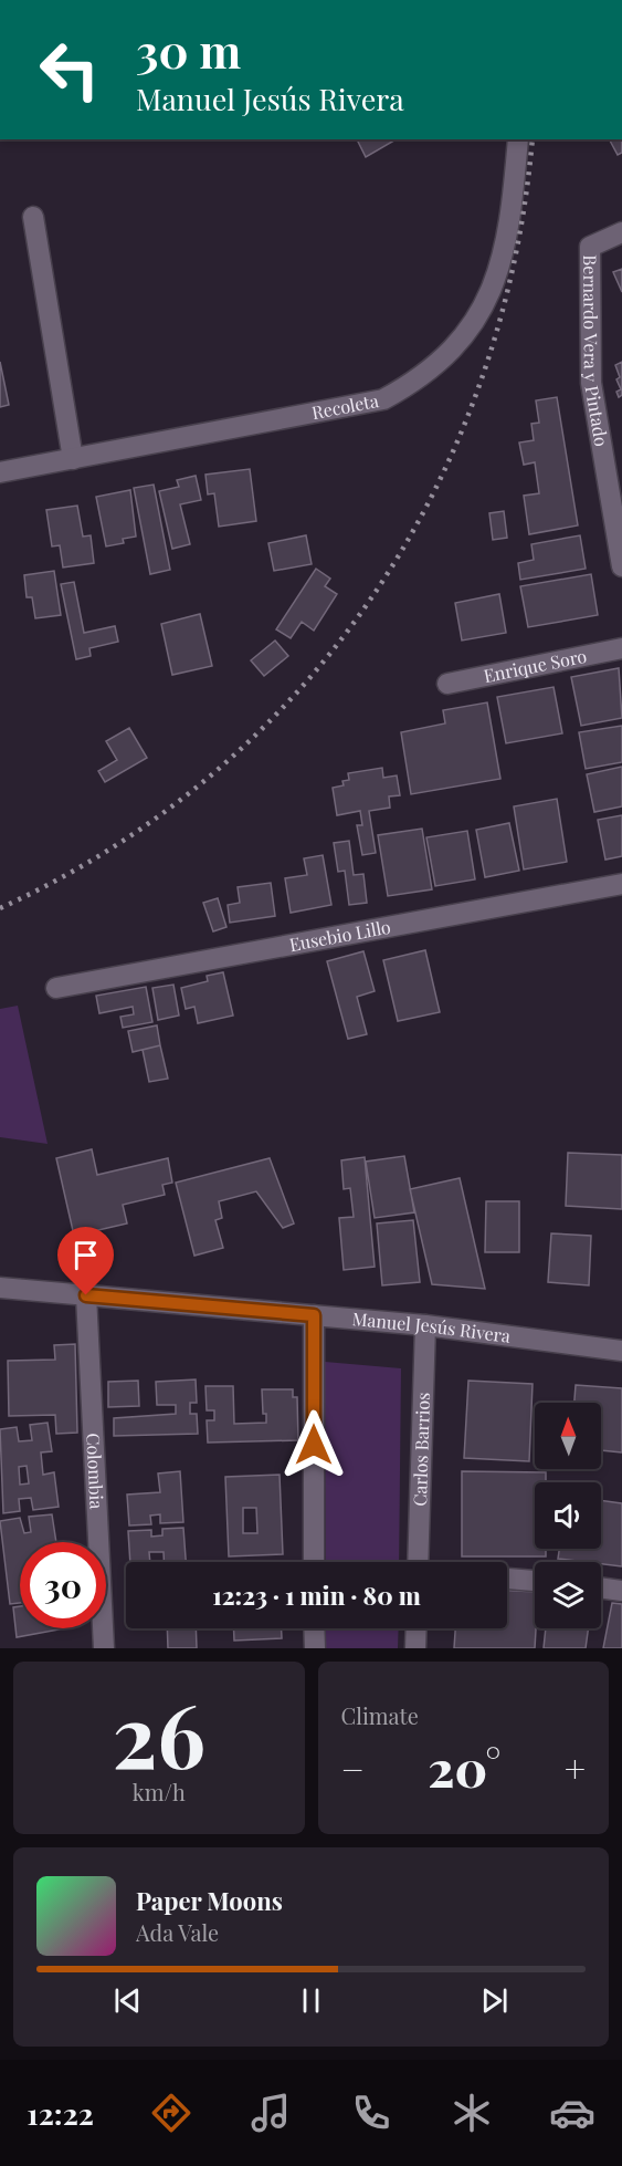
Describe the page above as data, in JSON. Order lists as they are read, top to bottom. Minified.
{"streets":{"street":["Bernardo Vera y Pintado","Recoleta","Enrique Soro","Eusebio Lillo","Manuel Jesús Rivera","Carlos Barrios","Colombia"]},"crossings":[["Manuel Jesús Rivera","Carlos Barrios"],["Manuel Jesús Rivera","Colombia"]],"north":"top","page":{"turn":["30 m","Manuel Jesús Rivera"],"limit":"30","trip":"12:23 · 1 min · 80 m","tile":[["26","km/h"],"Climate"],"heat":["−","20°","+"],"song":["Paper Moons","Ada Vale"],"tabs":"12:22"}}
